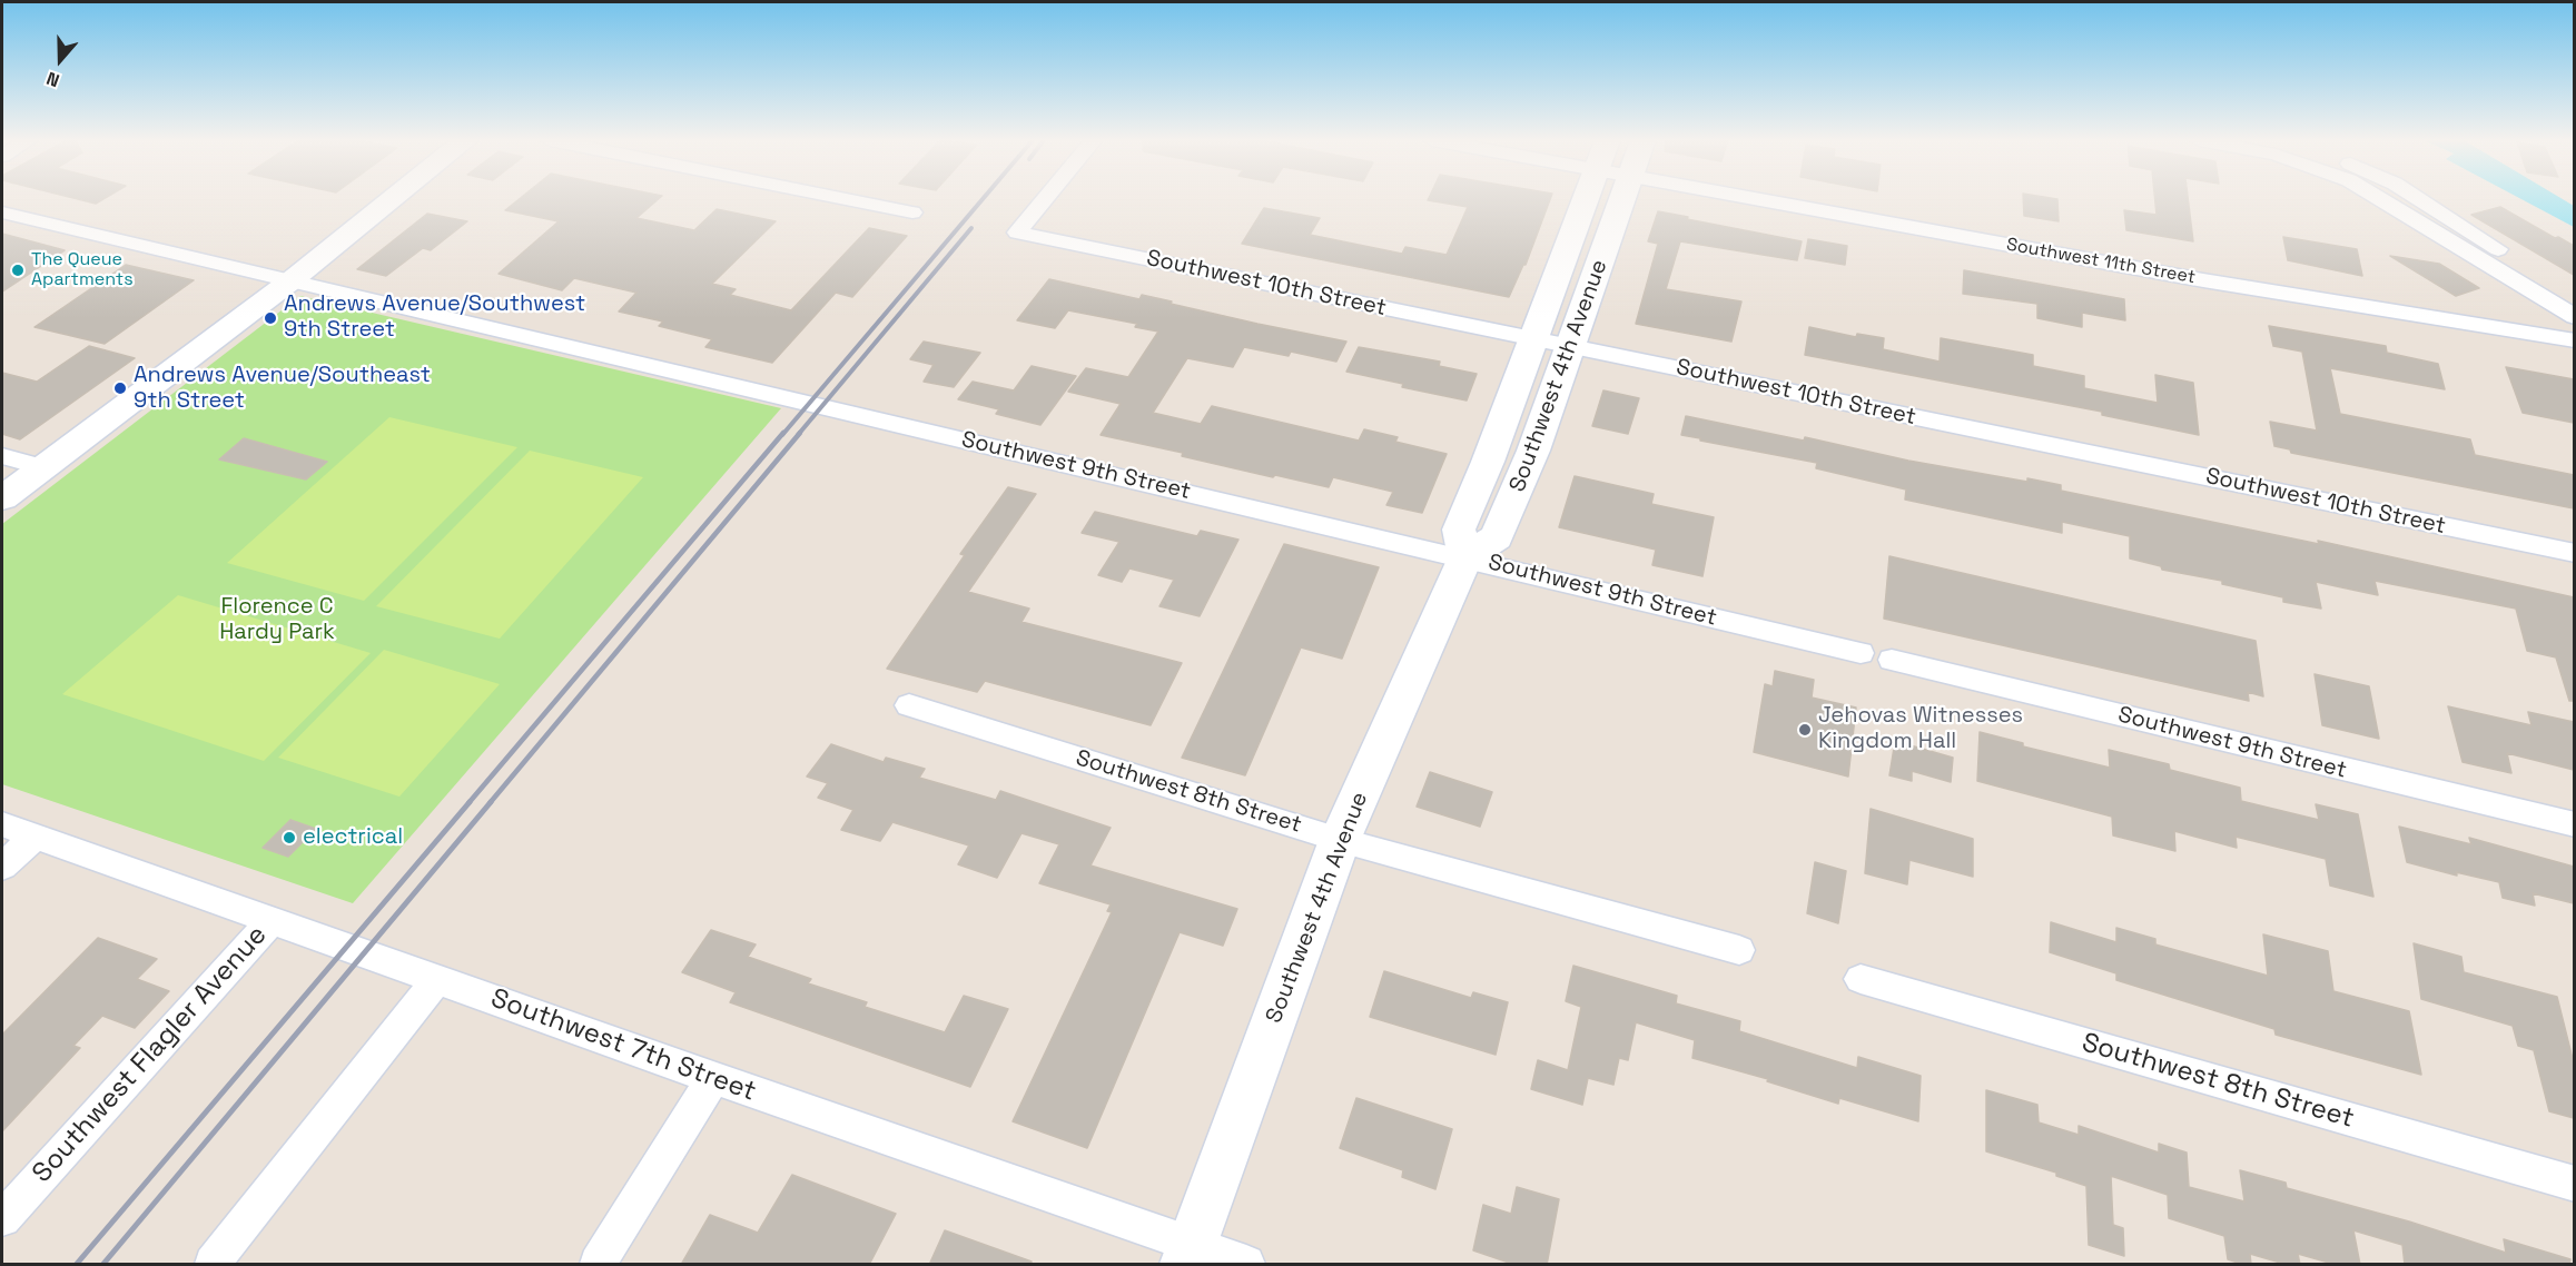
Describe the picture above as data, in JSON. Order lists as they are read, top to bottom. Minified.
{"streets":{"main road":["Southwest 4th Avenue"],"street":["Southwest 11th Street","Southwest 10th Street","Southwest 9th Street","Southwest 8th Street","Southwest 7th Street","Southwest Flagler Avenue"]},"crossings":[["Southwest 10th Street","Southwest 4th Avenue"],["Southwest 4th Avenue","Southwest 9th Street"],["Southwest 4th Avenue","Southwest 8th Street"],["Southwest 4th Avenue","Southwest 7th Street"],["Southwest 7th Street","Southwest Flagler Avenue"]],"parks":["Florence C Hardy Park"],"places":["The Queue Apartments","Andrews Avenue/Southwest 9th Street","Andrews Avenue/Southeast 9th Street","Jehovas Witnesses Kingdom Hall","electrical"],"north":"bottom"}
